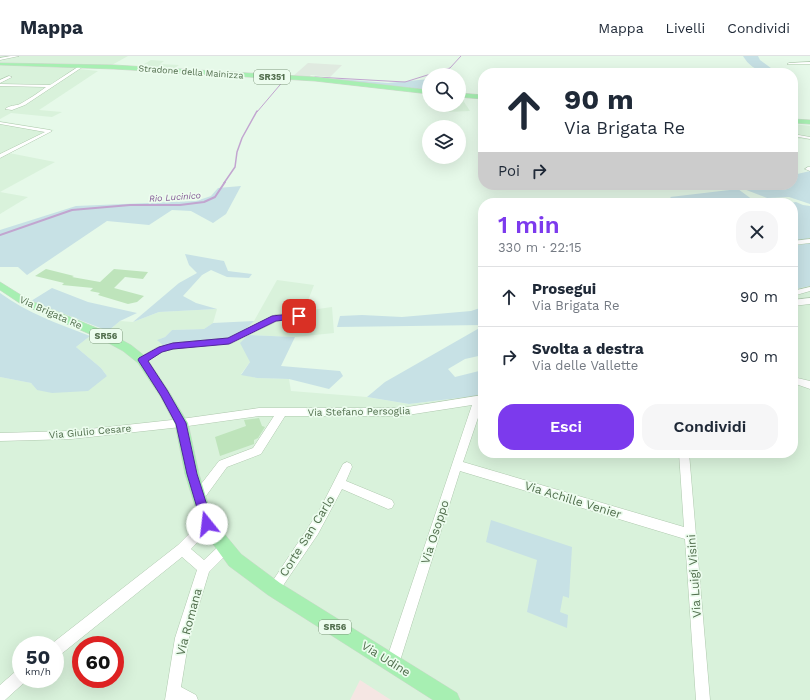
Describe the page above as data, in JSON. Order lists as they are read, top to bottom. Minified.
{"streets":{"main road":["Stradone della Mainizza","SR351","Via Brigata Re","SR56","Via Udine"],"street":["Via Stefano Persoglia","Via Giulio Cesare","Via Achille Venier","Via Osoppo","Corte San Carlo","Via Luigi Visini","Via Romana"]},"crossings":[["Via Brigata Re","SR56"],["Via Brigata Re","Via Stefano Persoglia"],["Via Brigata Re","Via Giulio Cesare"],["SR56","Via Stefano Persoglia"],["SR56","Via Giulio Cesare"],["SR56","Via Udine"],["Via Stefano Persoglia","Via Giulio Cesare"],["Via Achille Venier","Via Osoppo"],["Via Achille Venier","Via Luigi Visini"],["Via Osoppo","Via Udine"],["Corte San Carlo","Via Udine"]],"water":["Rio Lucinico"],"page":{"header":"Mappa","nav":["Mappa","Livelli","Condividi"],"turn":["90 m","Via Brigata Re"],"then":"Poi","heading":["1 min","330 m · 22:15"],"list":[{"name":"Prosegui","note":"Via Brigata Re","value":"90 m"},{"name":"Svolta a destra","note":"Via delle Vallette","value":"90 m"}],"buttons":["Esci","Condividi"],"speed":"50 km/h","limit":"60"}}
